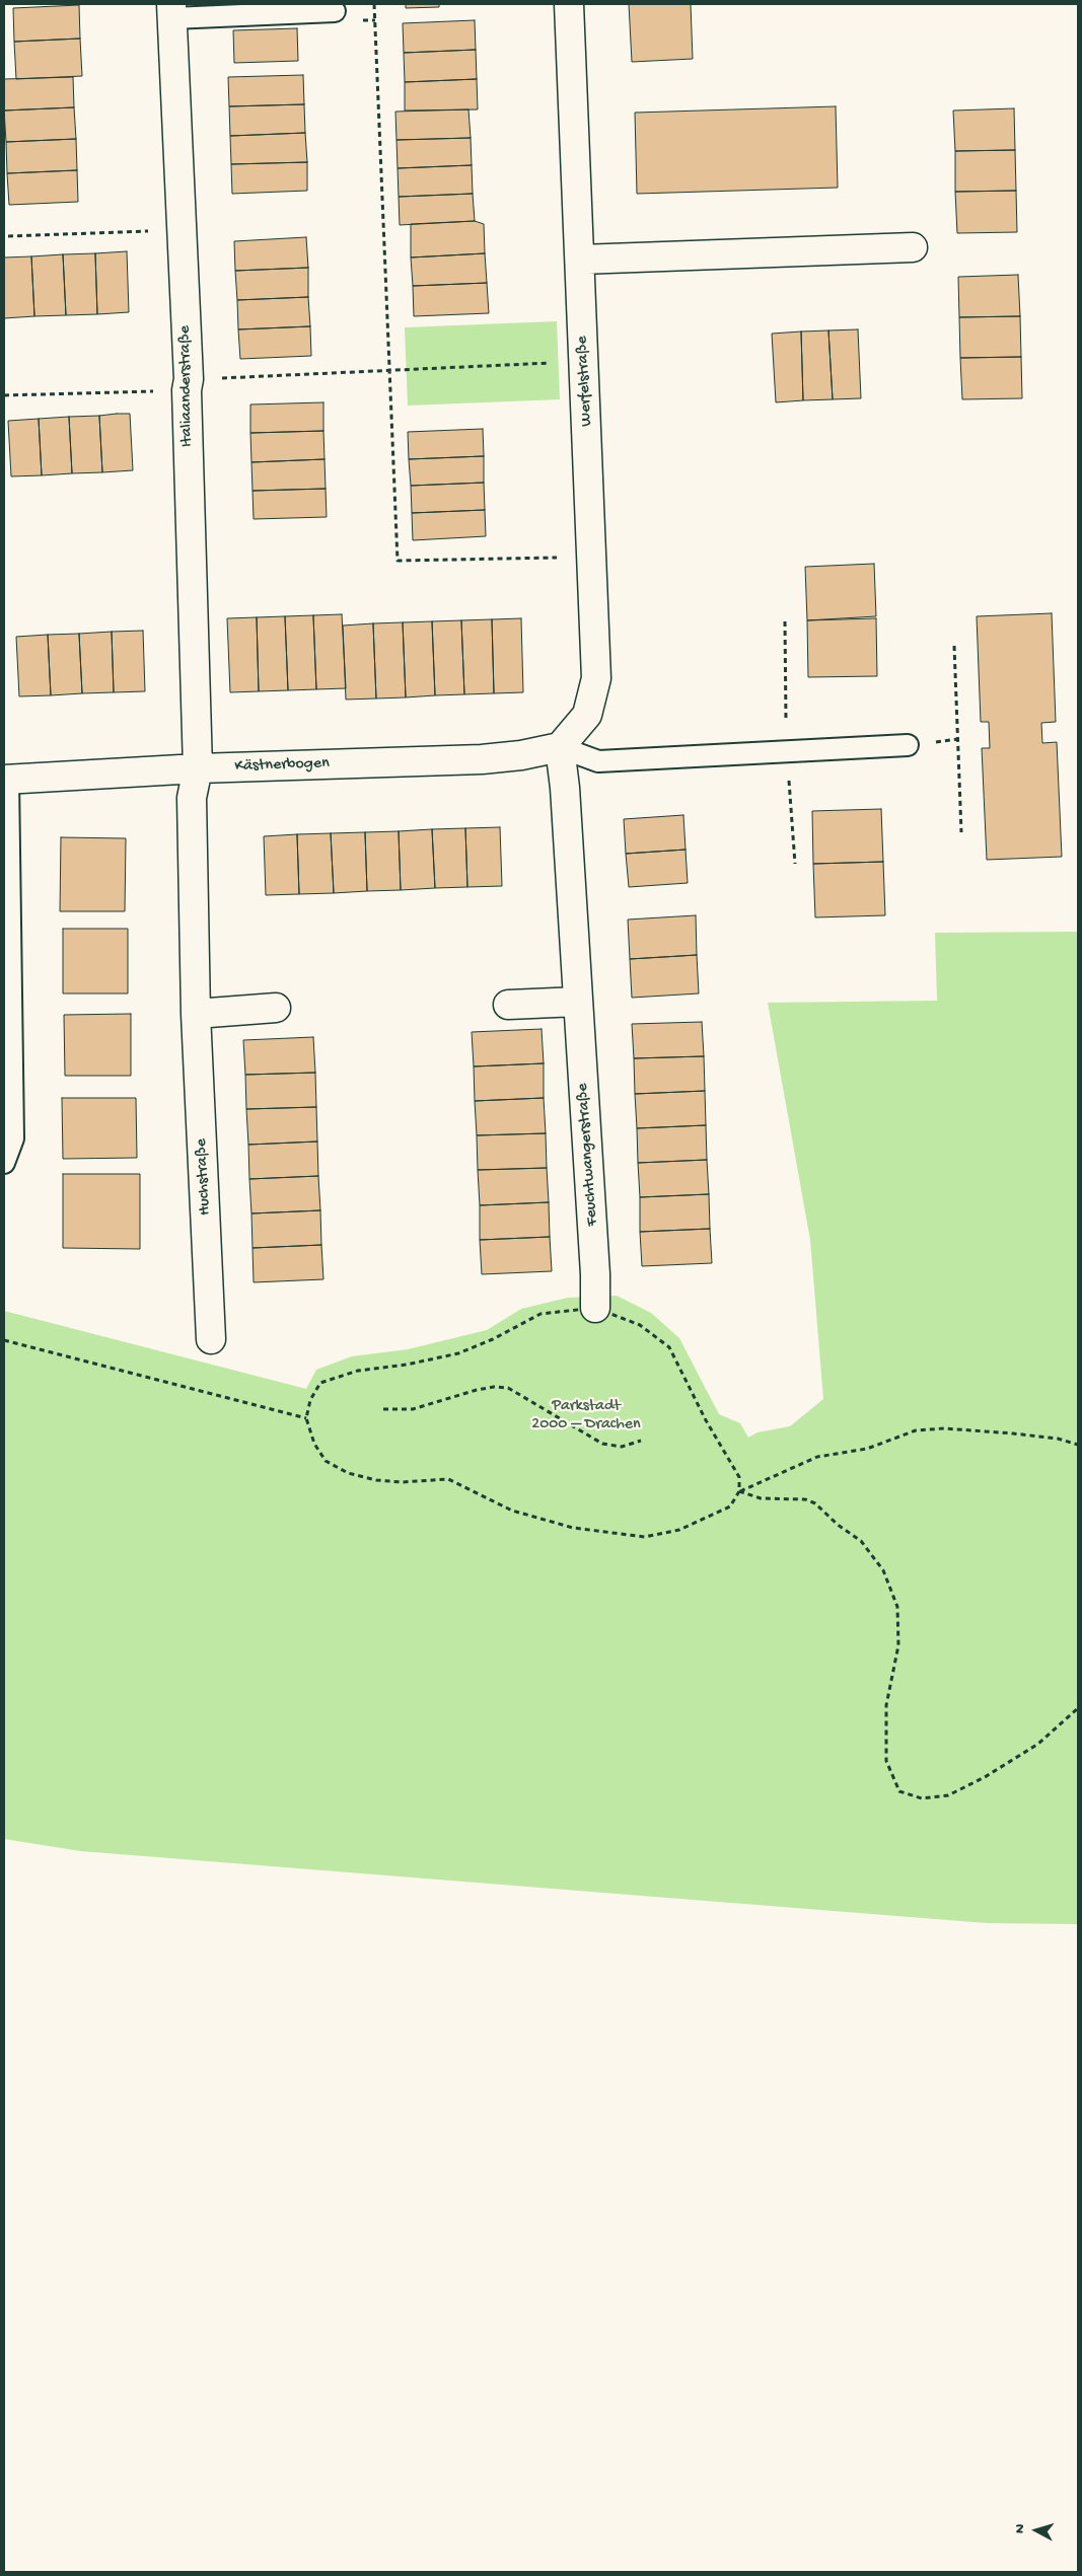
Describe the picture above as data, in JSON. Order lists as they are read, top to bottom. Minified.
{"streets":{"street":["Werfelstraße","Italiaanderstraße","Kästnerbogen","Feuchtwangerstraße","Huchstraße"]},"crossings":[["Werfelstraße","Kästnerbogen"],["Werfelstraße","Feuchtwangerstraße"],["Italiaanderstraße","Kästnerbogen"],["Italiaanderstraße","Huchstraße"],["Kästnerbogen","Feuchtwangerstraße"],["Kästnerbogen","Huchstraße"]],"parks":["Parkstadt 2000 – Drachen"],"north":"left"}
